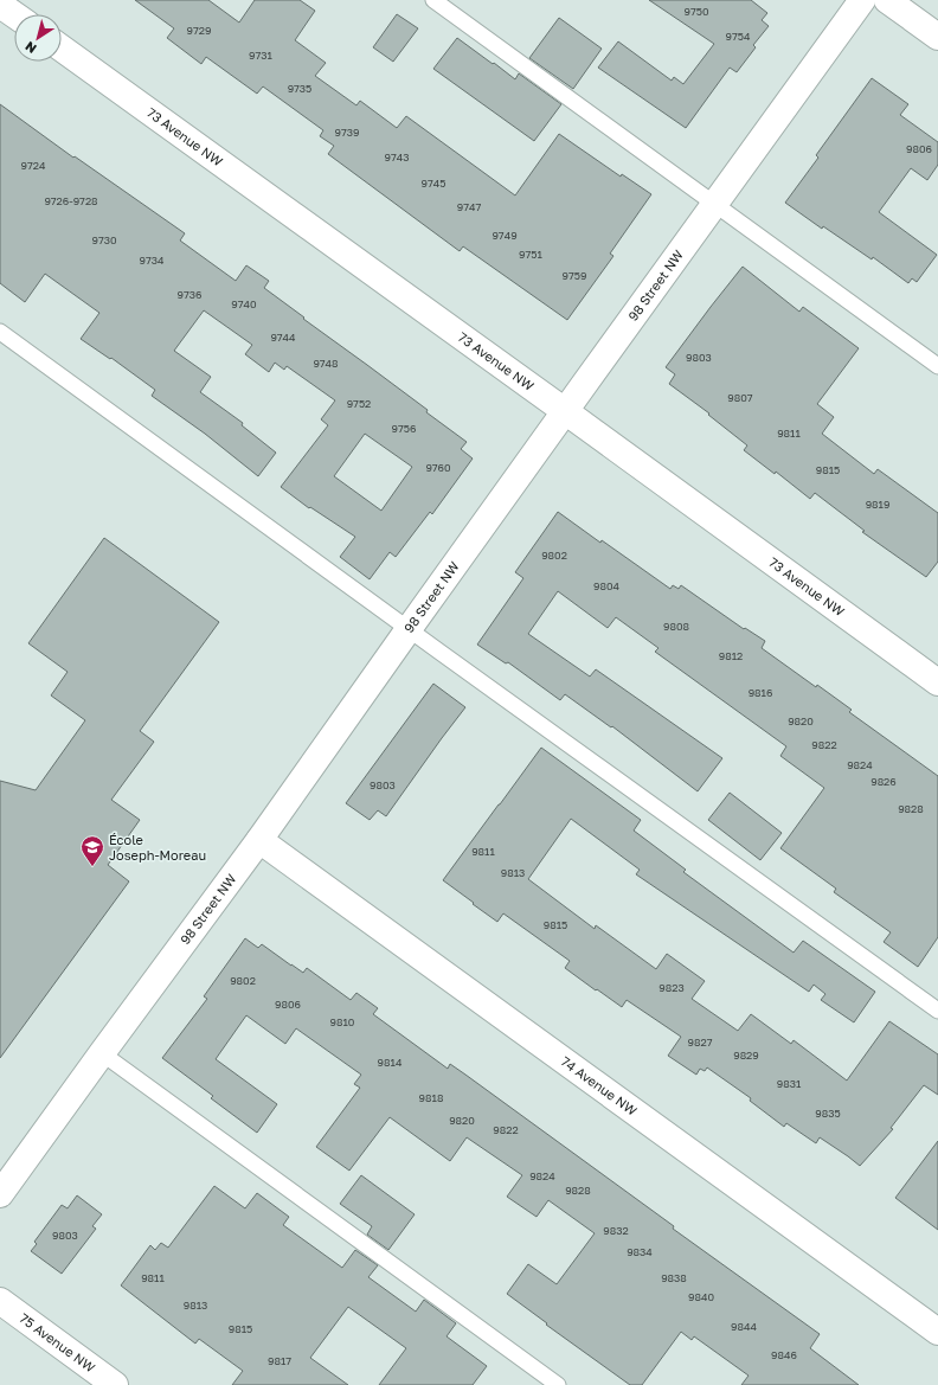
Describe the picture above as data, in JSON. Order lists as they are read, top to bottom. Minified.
{"streets":{"street":["73 Avenue NW","98 Street NW","74 Avenue NW","75 Avenue NW"]},"crossings":[["73 Avenue NW","98 Street NW"],["98 Street NW","74 Avenue NW"]],"places":{"school or university":["École Joseph-Moreau"]},"house_numbers":["9750","9729","9754","9731","9735","9739","9806","9743","9724","9745","9726-9728","9747","9749","9730","9751","9734","9759","9736","9740","9744","9803","9748","9807","9752","9756","9811","9760","9815","9819","9802","9804","9808","9812","9816","9820","9822","9824","9826","9803","9828","9811","9813","9815","9802","9823","9806","9810","9827","9829","9814","9831","9818","9835","9820","9822","9824","9828","9832","9803","9834","9811","9838","9840","9813","9844","9815","9846","9817"],"north":"bottom left"}
